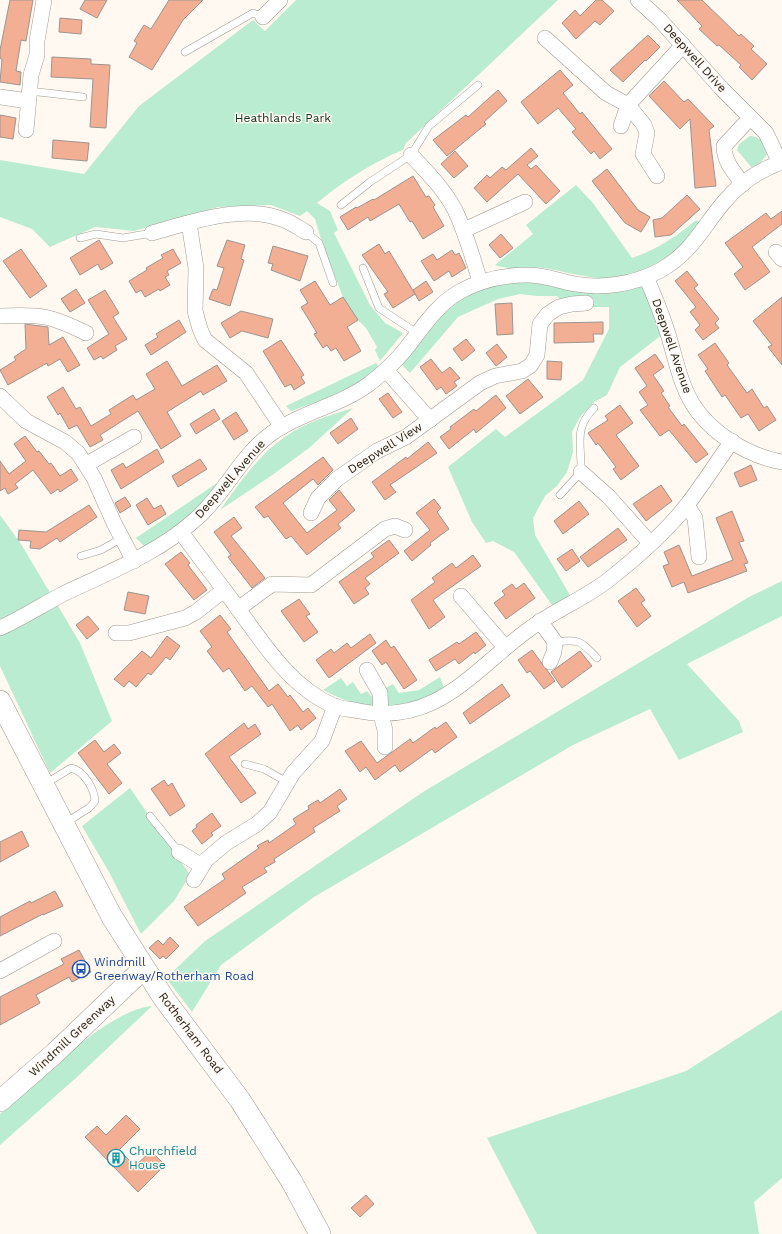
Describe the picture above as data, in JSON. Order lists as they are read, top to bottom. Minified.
{"streets":{"main road":["Rotherham Road","Windmill Greenway"],"street":["Deepwell Drive","Deepwell Avenue","Deepwell View"]},"crossings":[["Deepwell Drive","Deepwell Avenue"],["Deepwell Avenue","Deepwell View"],["Rotherham Road","Windmill Greenway"]],"parks":["Heathlands Park"],"places":{"bus stop":["Windmill Greenway/Rotherham Road"],"building":["Churchfield House"]}}
